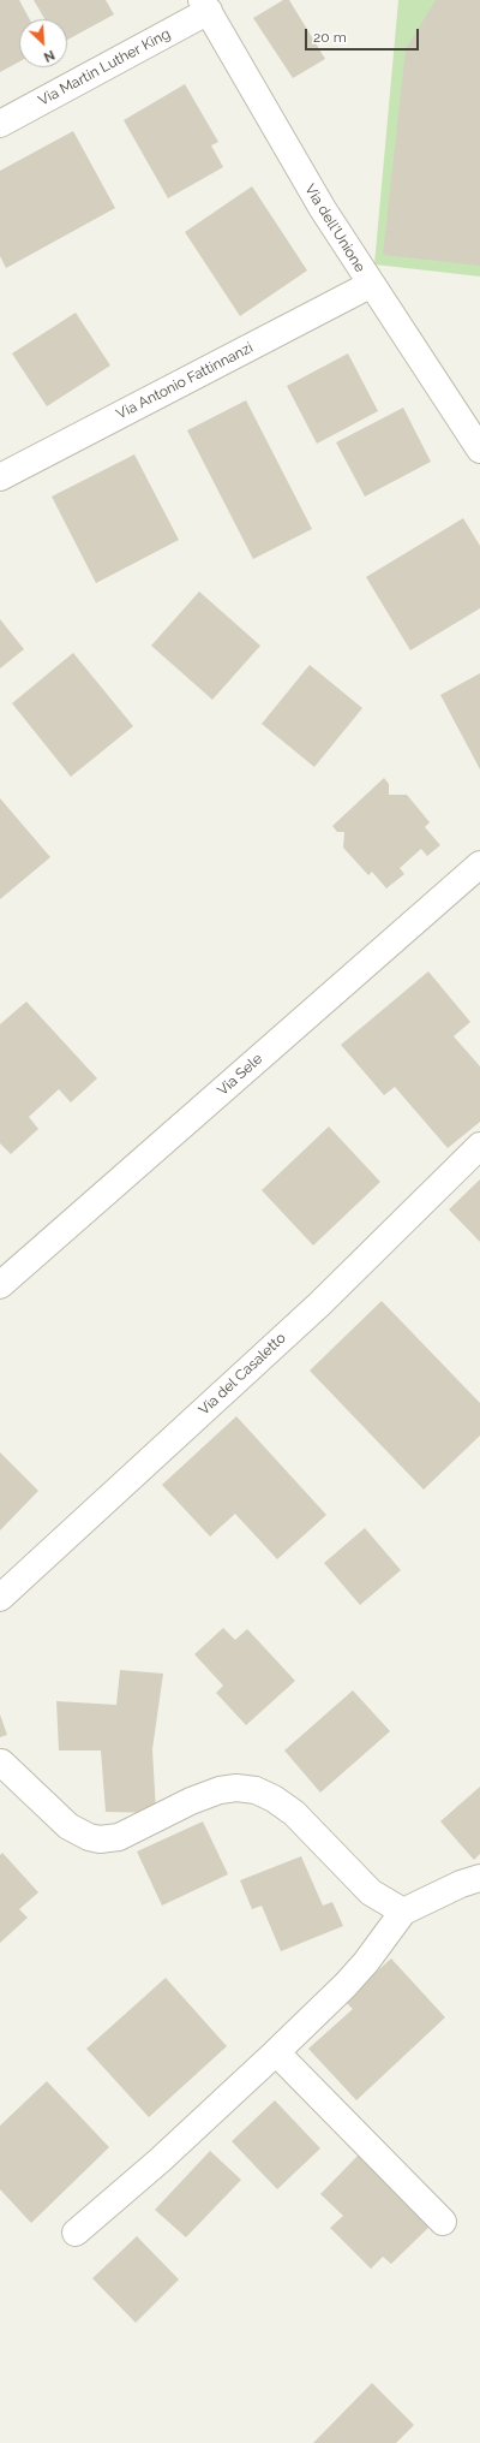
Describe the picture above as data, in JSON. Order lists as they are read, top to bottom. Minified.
{"streets":{"street":["Via Martin Luther King","Via dell'Unione","Via Antonio Fattinnanzi","Via Sele","Via del Casaletto"]},"crossings":[["Via Martin Luther King","Via dell'Unione"],["Via dell'Unione","Via Antonio Fattinnanzi"]],"scale_bar":"20 m","north":"bottom right"}
